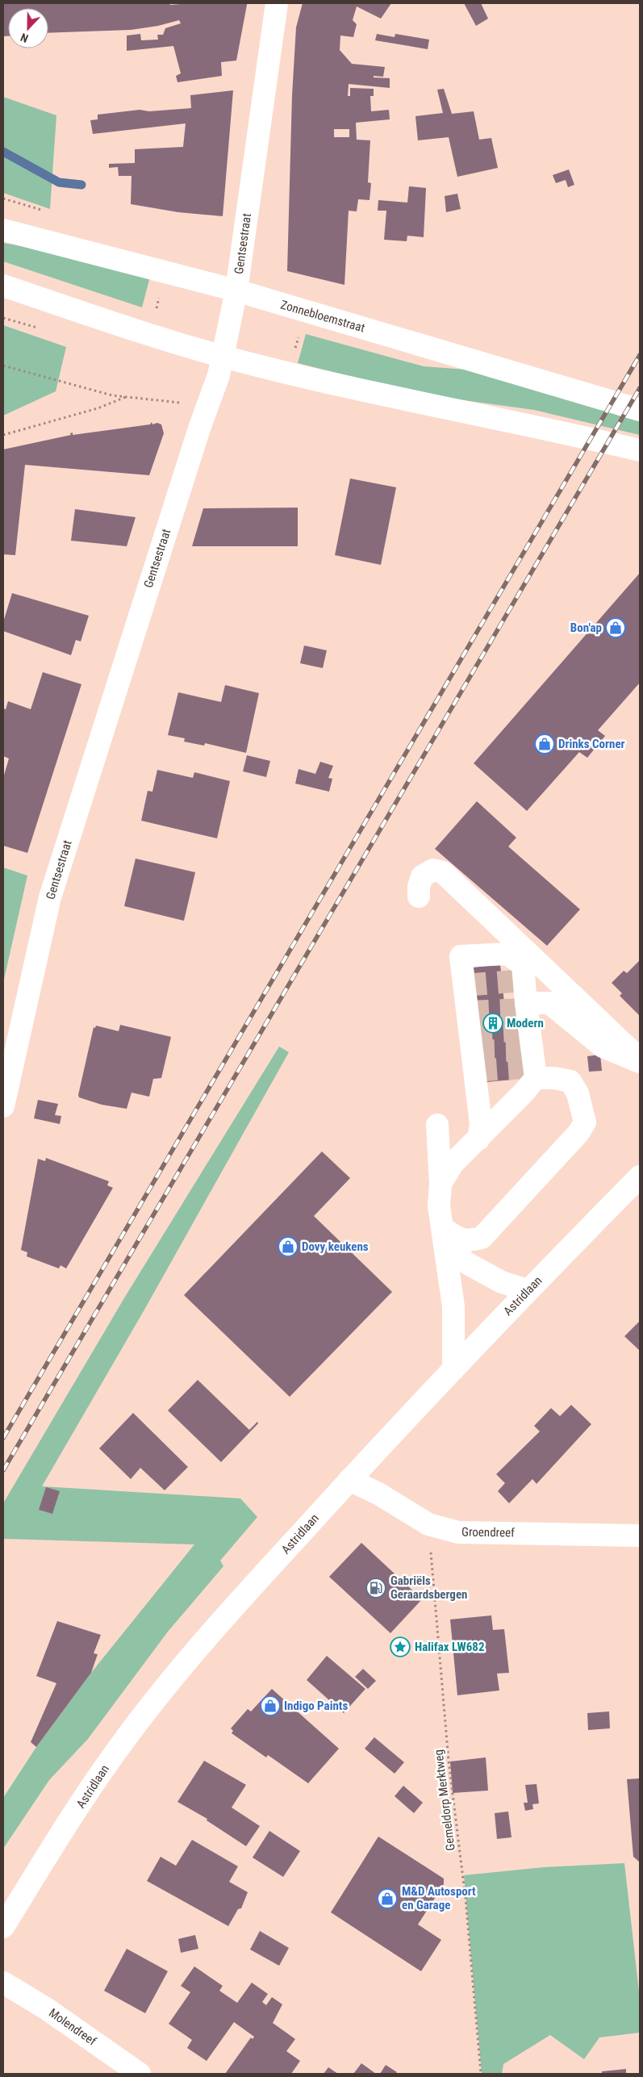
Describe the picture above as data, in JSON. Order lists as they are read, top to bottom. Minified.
{"streets":{"main road":["Gentsestraat","Zonnebloemstraat","Astridlaan","Groendreef","Molendreef"],"path":["Gemeldorp Merktweg"]},"crossings":[["Gentsestraat","Zonnebloemstraat"],["Astridlaan","Groendreef"],["Groendreef","Gemeldorp Merktweg"]],"places":{"shop":["Bon'ap","Drinks Corner","Dovy keukens","Indigo Paints","M&D Autosport en Garage"],"building":["Modern"],"fuel station":["Gabriëls Geraardsbergen"],"place":["Halifax LW682"]},"north":"bottom"}
